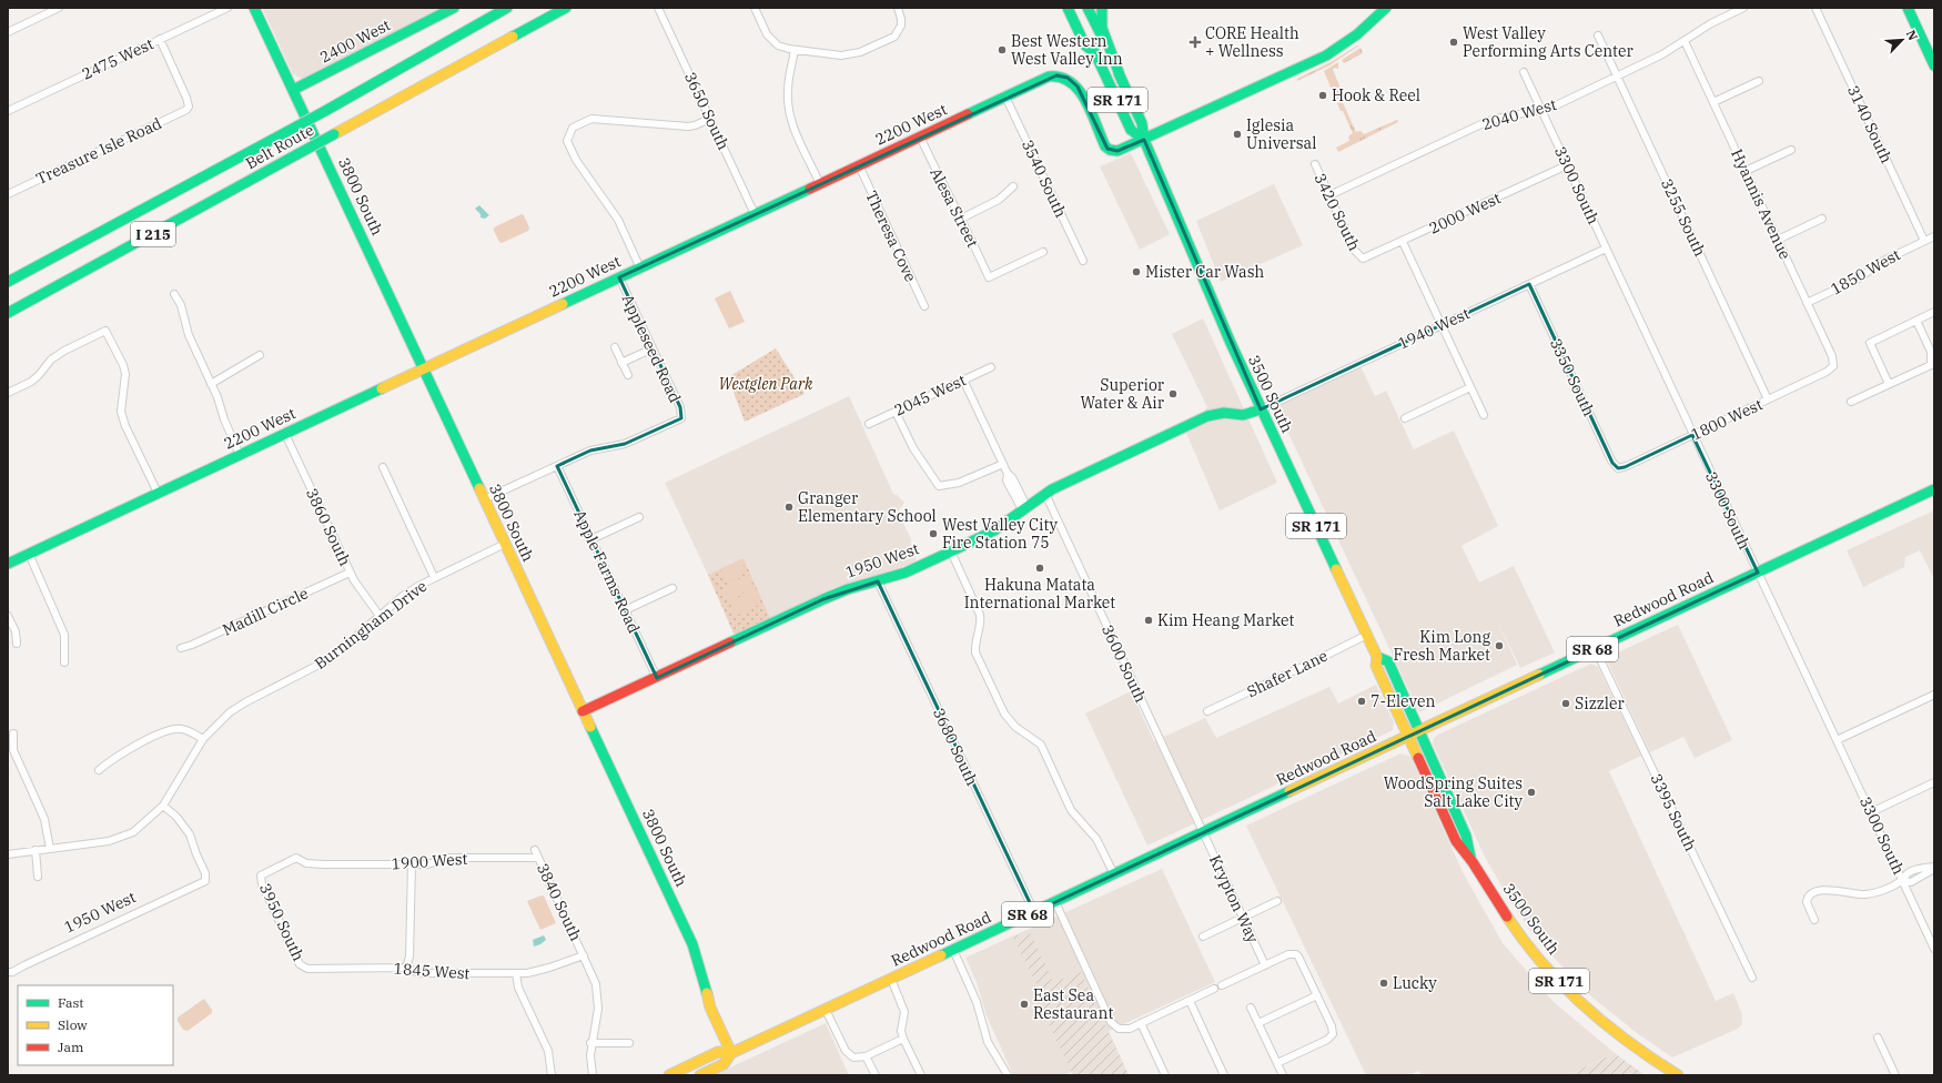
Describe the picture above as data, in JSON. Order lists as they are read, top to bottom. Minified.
{"streets":{"main road":["2400 West","SR 171","2200 West","Belt Route","3800 South","I 215","3500 South","1950 West","Redwood Road","SR 68"],"street":["2475 West","3650 South","2040 West","3140 South","Treasure Isle Road","3540 South","3300 South","Hyannis Avenue","Alesa Street","3420 South","2000 West","3255 South","Theresa Cove","1850 West","1940 West","Appleseed Road","3350 South","2045 West","1800 West","3860 South","Apple Farms Road","Madill Circle","Burningham Drive","3600 South","Shafer Lane","3680 South","3395 South","1900 West","Krypton Way","3840 South","3950 South","1845 West"]},"crossings":[["2400 West","3800 South"],["2475 West","Treasure Isle Road"],["3650 South","2200 West"],["2040 West","3300 South"],["2040 West","Hyannis Avenue"],["2040 West","3420 South"],["2040 West","3255 South"],["2200 West","3540 South"],["2200 West","3800 South"],["2200 West","Alesa Street"],["2200 West","Theresa Cove"],["2200 West","Appleseed Road"],["2200 West","3500 South"],["2200 West","3860 South"],["3140 South","1850 West"],["3300 South","2000 West"],["3300 South","1940 West"],["3300 South","1800 West"],["3300 South","Redwood Road"],["3800 South","Appleseed Road"],["3800 South","1950 West"],["3800 South","Redwood Road"],["3800 South","Burningham Drive"],["Hyannis Avenue","1850 West"],["Hyannis Avenue","1800 West"],["3420 South","2000 West"],["3255 South","1800 West"],["1940 West","3350 South"],["1940 West","3500 South"],["1940 West","1950 West"],["Appleseed Road","Apple Farms Road"],["3350 South","1800 West"],["3500 South","1950 West"],["3500 South","Redwood Road"],["3500 South","Shafer Lane"],["3860 South","Madill Circle"],["3860 South","Burningham Drive"],["1950 West","Apple Farms Road"],["1950 West","Burningham Drive"],["1950 West","3600 South"],["1950 West","3680 South"],["Redwood Road","3600 South"],["Redwood Road","3680 South"],["Redwood Road","3395 South"],["Redwood Road","Krypton Way"],["3600 South","Krypton Way"],["1900 West","3840 South"],["1900 West","3950 South"],["3840 South","1845 West"],["3950 South","1845 West"]],"parks":["Westglen Park"],"places":{"health":["CORE Health + Wellness"],"other":["West Valley Performing Arts Center","Best Western West Valley Inn","Hook & Reel","Iglesia Universal","Mister Car Wash","Superior Water & Air","Granger Elementary School","West Valley City Fire Station 75","Hakuna Matata International Market","Kim Heang Market","Kim Long Fresh Market","7-Eleven","Sizzler","WoodSpring Suites Salt Lake City","Lucky","East Sea Restaurant"]},"legend":["Fast","Slow","Jam"],"north":"top right"}
